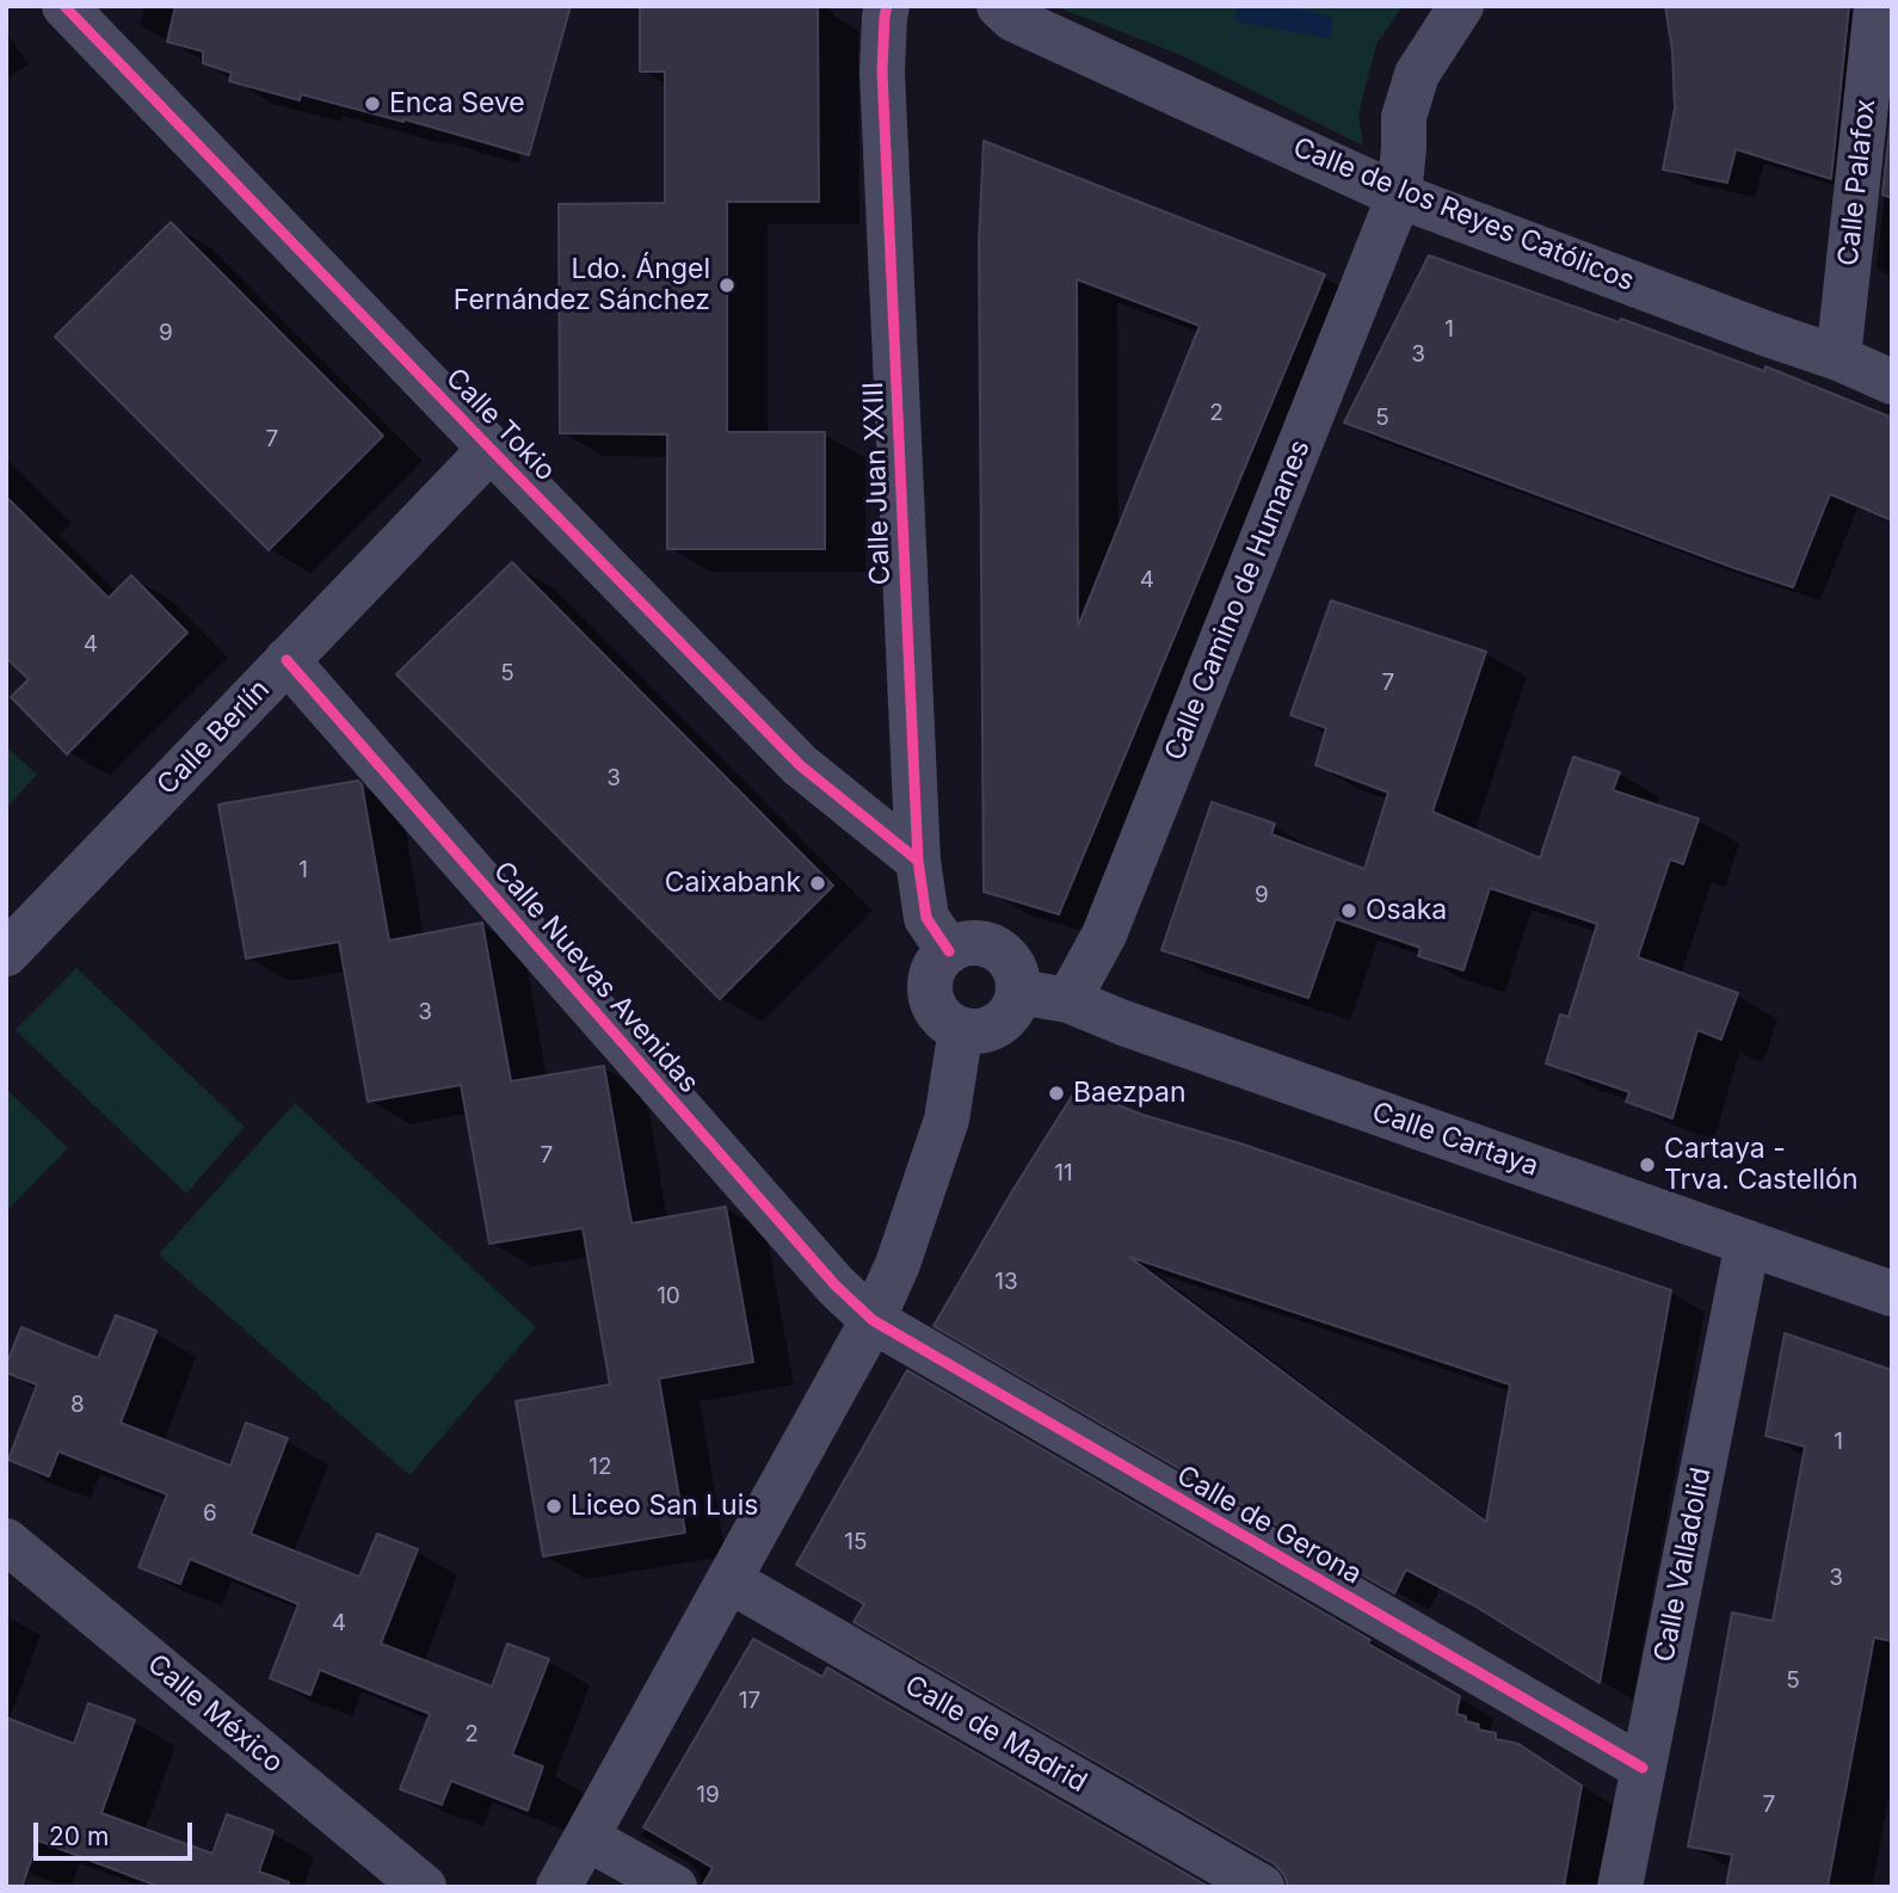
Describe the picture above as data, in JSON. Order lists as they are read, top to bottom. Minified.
{"streets":{"street":["Calle Palafox","Calle de los Reyes Católicos","Calle Tokio","Calle Juan XXIII","Calle Camino de Humanes","Calle Berlín","Calle Nuevas Avenidas","Calle Cartaya","Calle de Gerona","Calle Valladolid","Calle México","Calle de Madrid"]},"crossings":[["Calle Palafox","Calle de los Reyes Católicos"],["Calle de los Reyes Católicos","Calle Camino de Humanes"],["Calle Tokio","Calle Juan XXIII"],["Calle Tokio","Calle Berlín"],["Calle Juan XXIII","Calle Cartaya"],["Calle Camino de Humanes","Calle Cartaya"],["Calle Berlín","Calle Nuevas Avenidas"],["Calle Nuevas Avenidas","Calle de Gerona"],["Calle Cartaya","Calle Valladolid"],["Calle de Gerona","Calle Valladolid"]],"places":["Enca Seve","Ldo. Ángel Fernández Sánchez","Caixabank","Osaka","Baezpan","Cartaya - Trva. Castellón","Liceo San Luis"],"house_numbers":["1","9","3","2","5","7","4","4","5","7","3","1","9","3","7","11","13","10","8","1","12","6","15","3","4","5","17","2","19","7"],"scale_bar":"20 m"}
